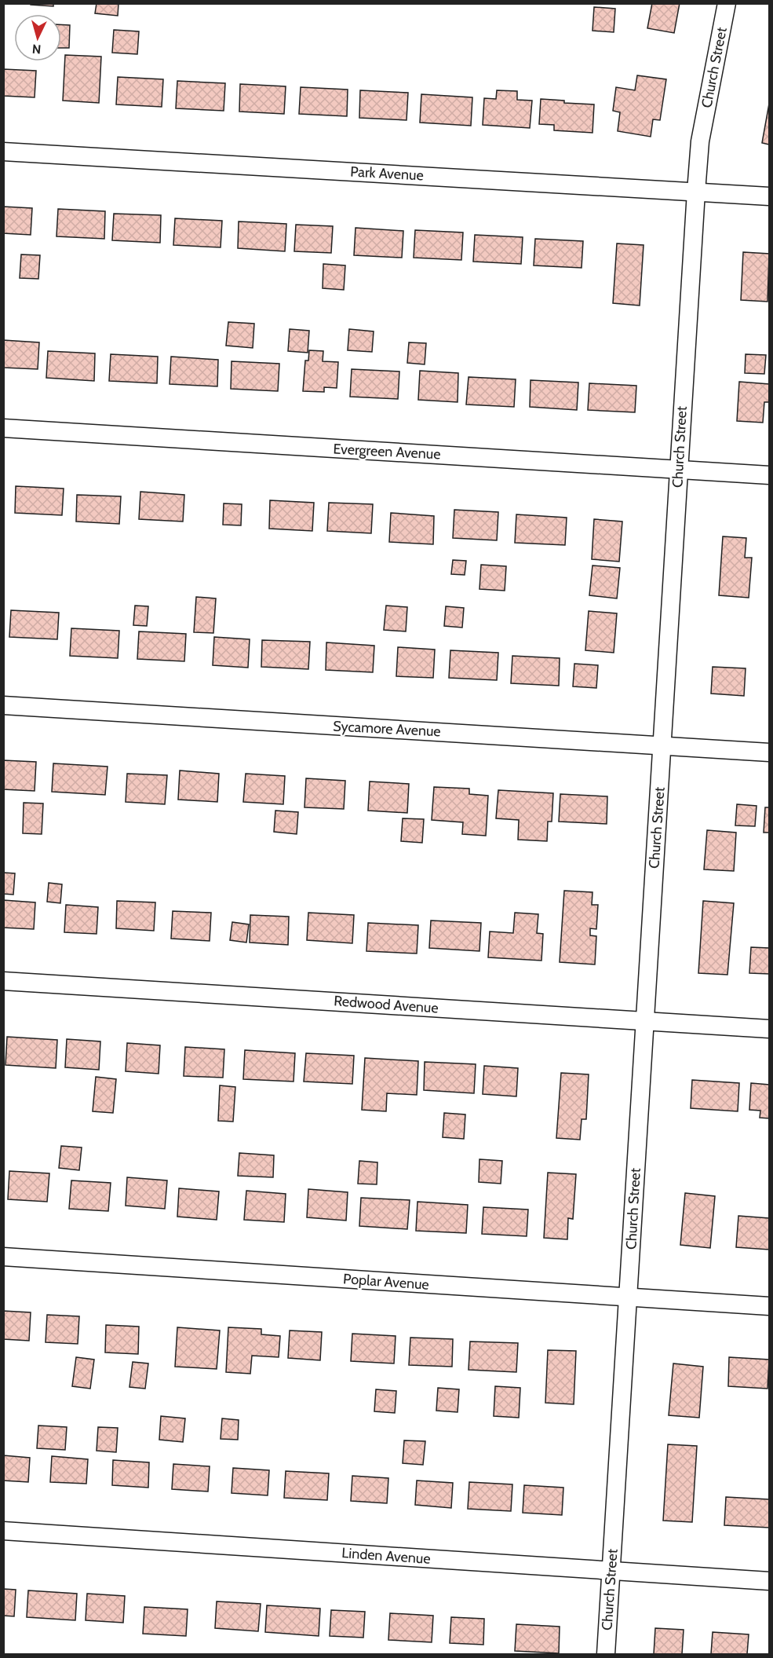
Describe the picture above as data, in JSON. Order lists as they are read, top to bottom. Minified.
{"streets":{"street":["Church Street","Park Avenue","Evergreen Avenue","Sycamore Avenue","Redwood Avenue","Poplar Avenue","Linden Avenue"]},"crossings":[["Church Street","Park Avenue"],["Church Street","Evergreen Avenue"],["Church Street","Sycamore Avenue"],["Church Street","Redwood Avenue"],["Church Street","Poplar Avenue"],["Church Street","Linden Avenue"]],"north":"bottom"}
